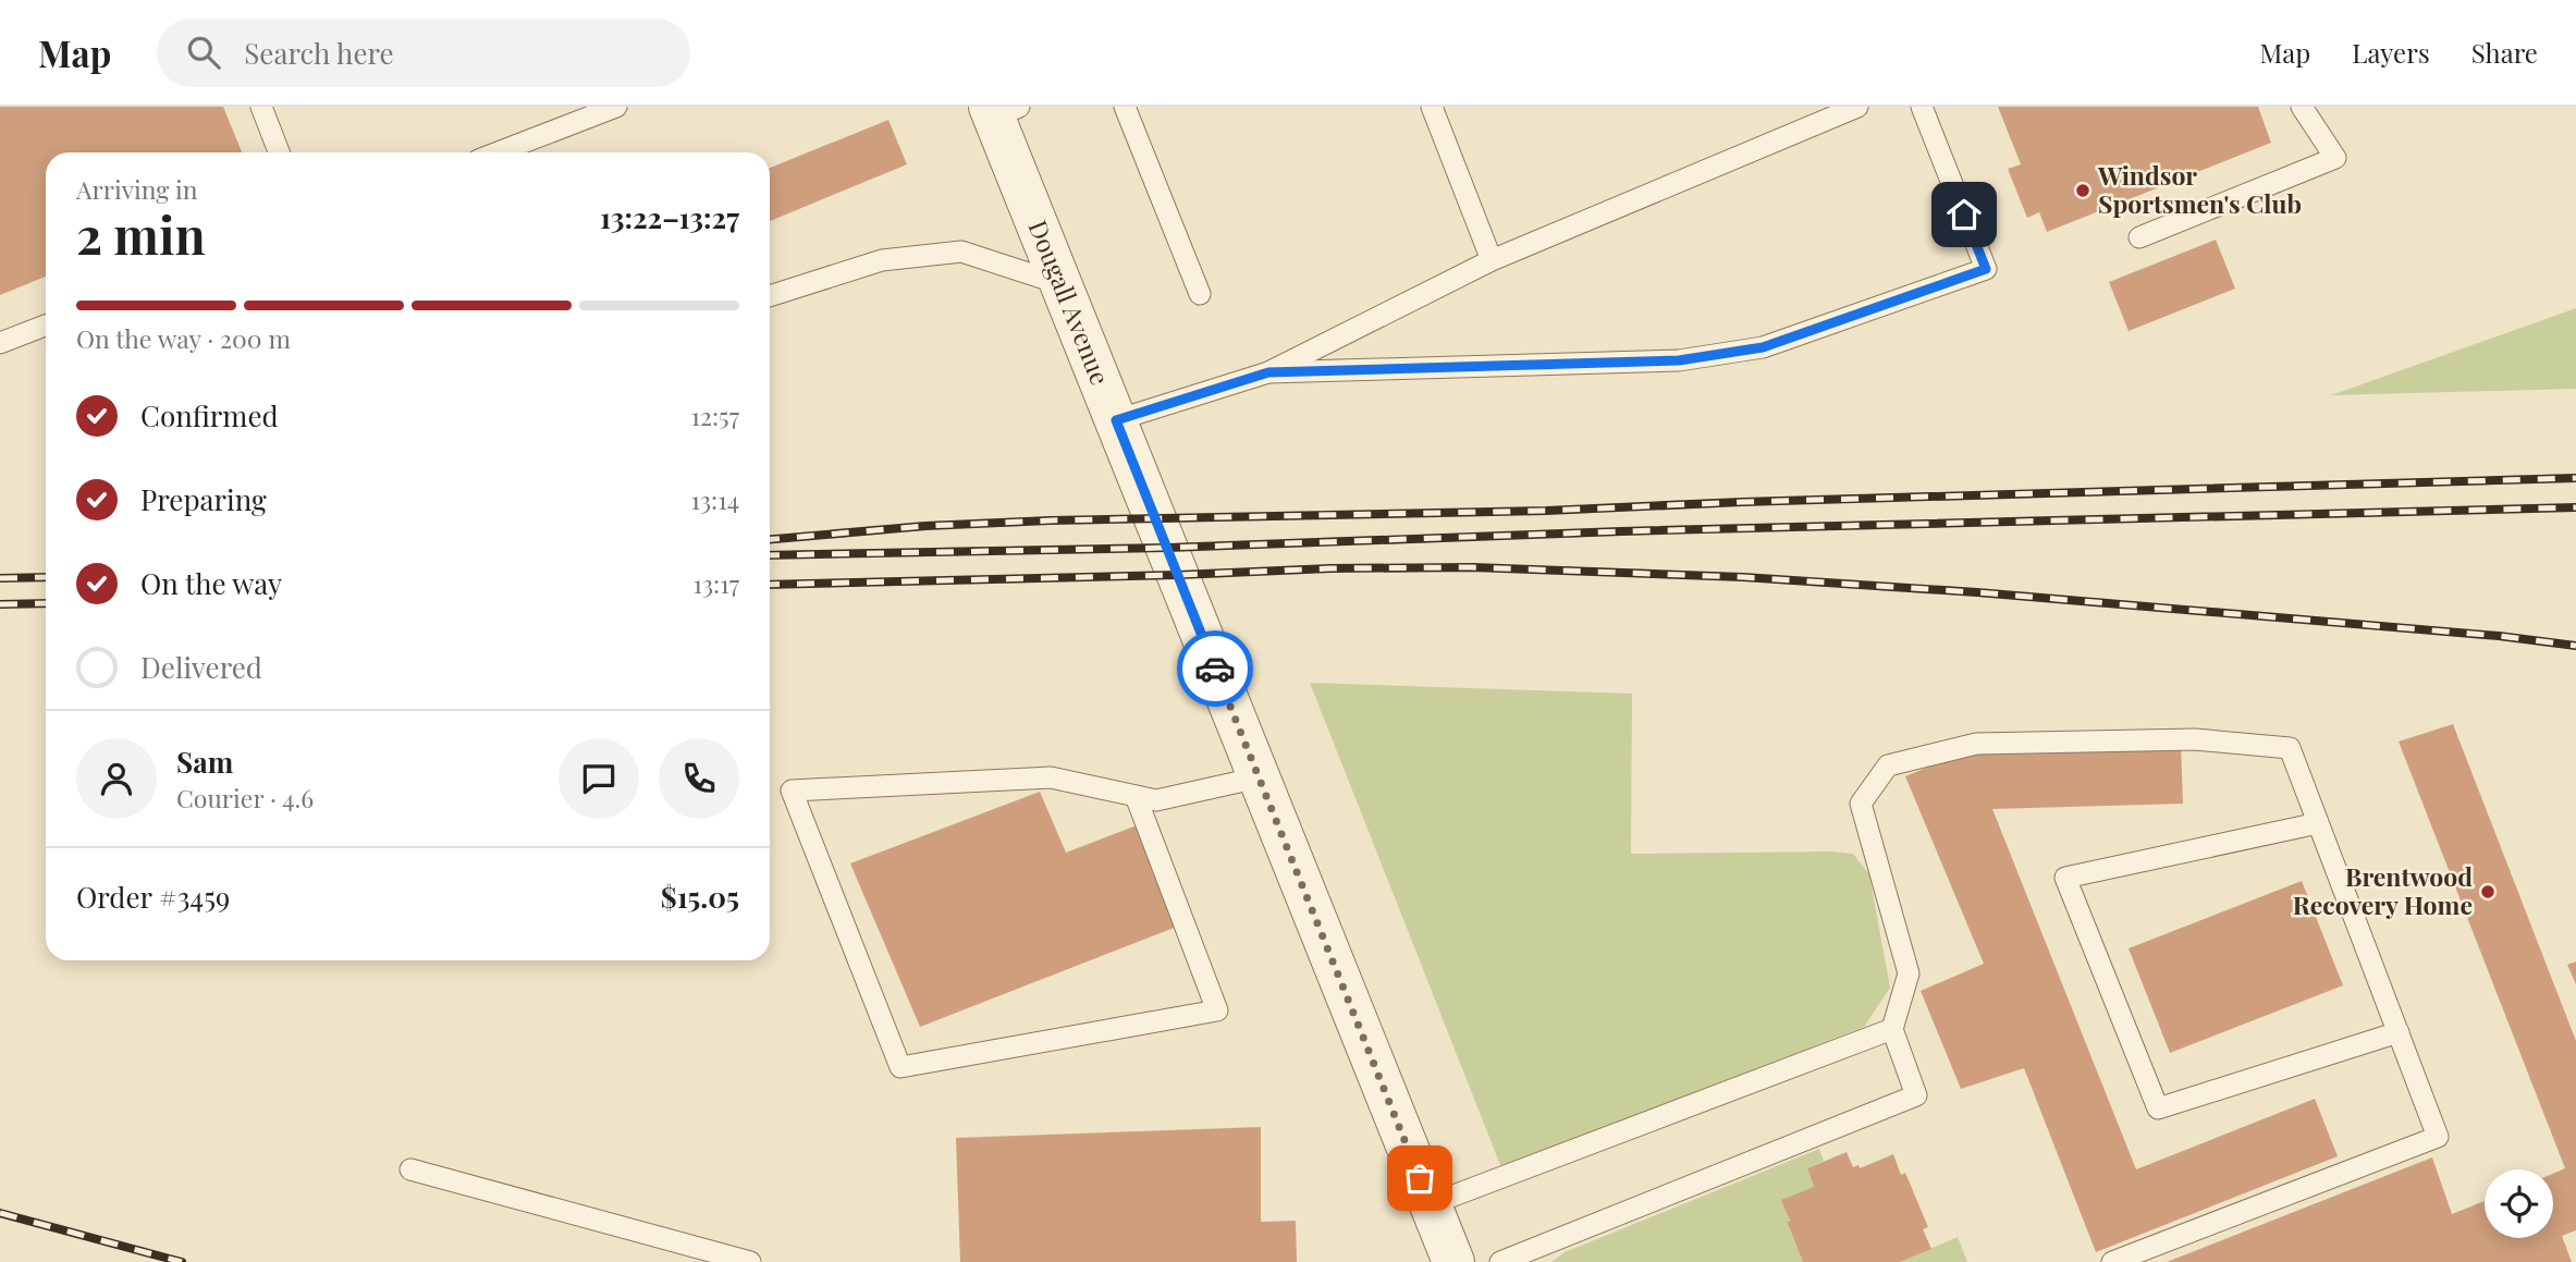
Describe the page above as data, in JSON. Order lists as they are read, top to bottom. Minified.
{"streets":{"street":["Dougall Avenue"]},"places":["Windsor Sportsmen's Club","Brentwood Recovery Home"],"page":{"header":"Map","search":"Search here","nav":["Map","Layers","Share"],"heading":["2 min","Arriving in","13:22–13:27"],"panel":["Sam","Courier · 4.6","Order #3459","$15.05"],"bar":"On the way · 200 m","list":[["Confirmed","12:57"],["Preparing","13:14"],["On the way","13:17"],"Delivered"]}}
